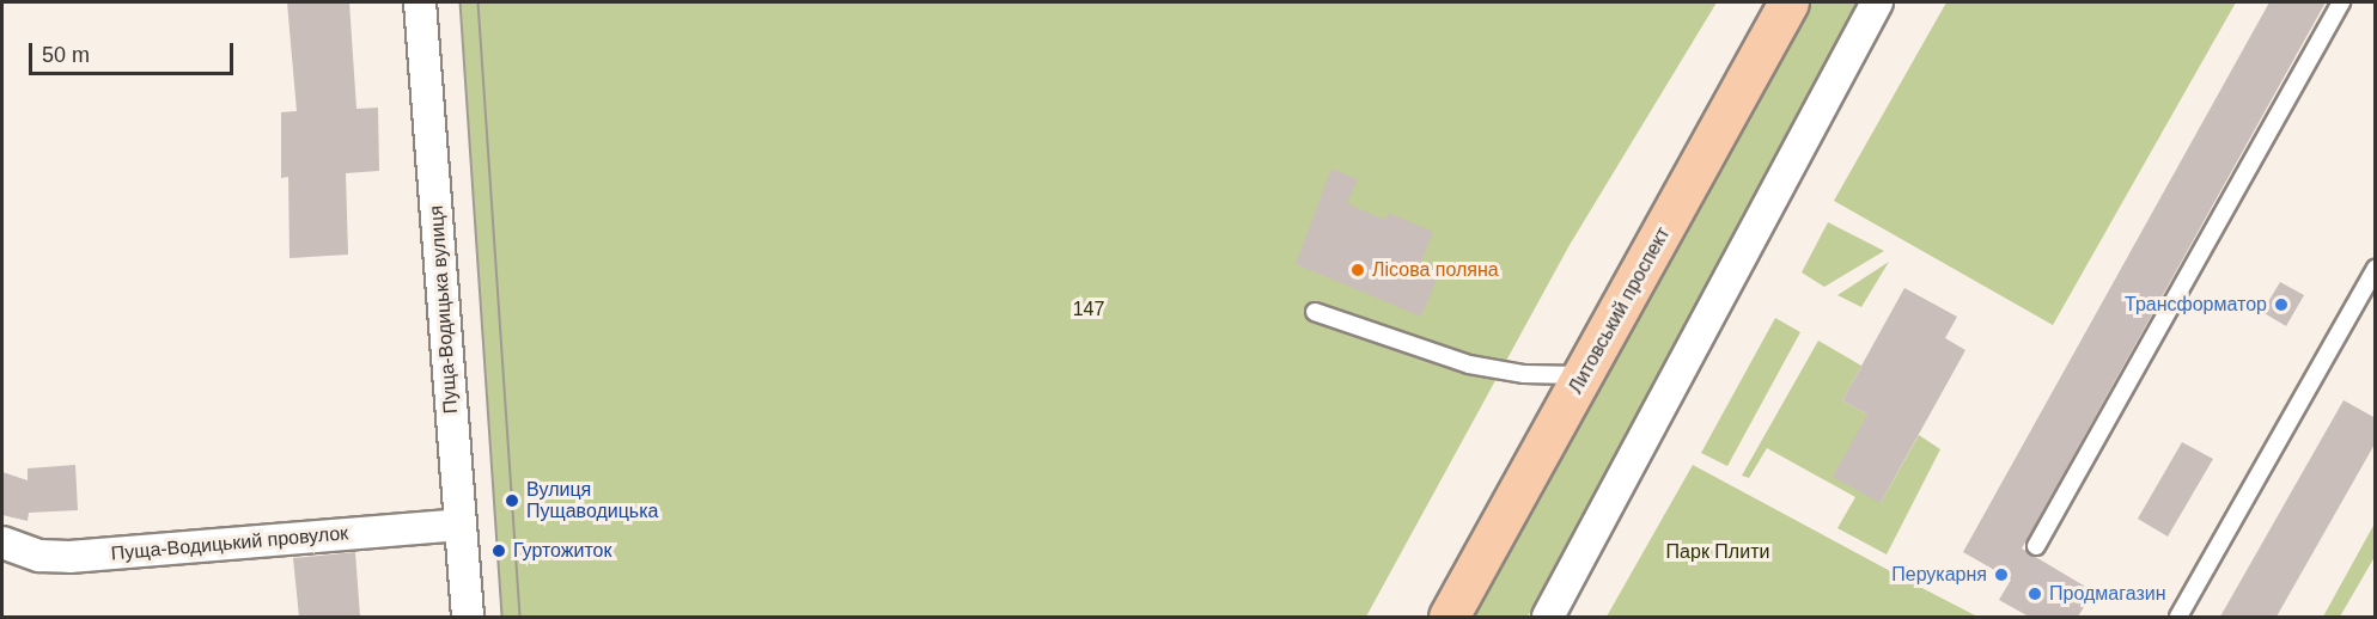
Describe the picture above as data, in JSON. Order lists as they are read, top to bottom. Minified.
{"streets":{"main road":["Литовський проспект"],"street":["Пуща-Водицька вулиця","Пуща-Водицький провулок"]},"crossings":[["Пуща-Водицька вулиця","Пуща-Водицький провулок"]],"parks":["147","Парк Плити"],"places":["Лісова поляна","Трансформатор","Вулиця Пущаводицька","Гуртожиток","Перукарня","Продмагазин"],"scale_bar":"50 m"}
